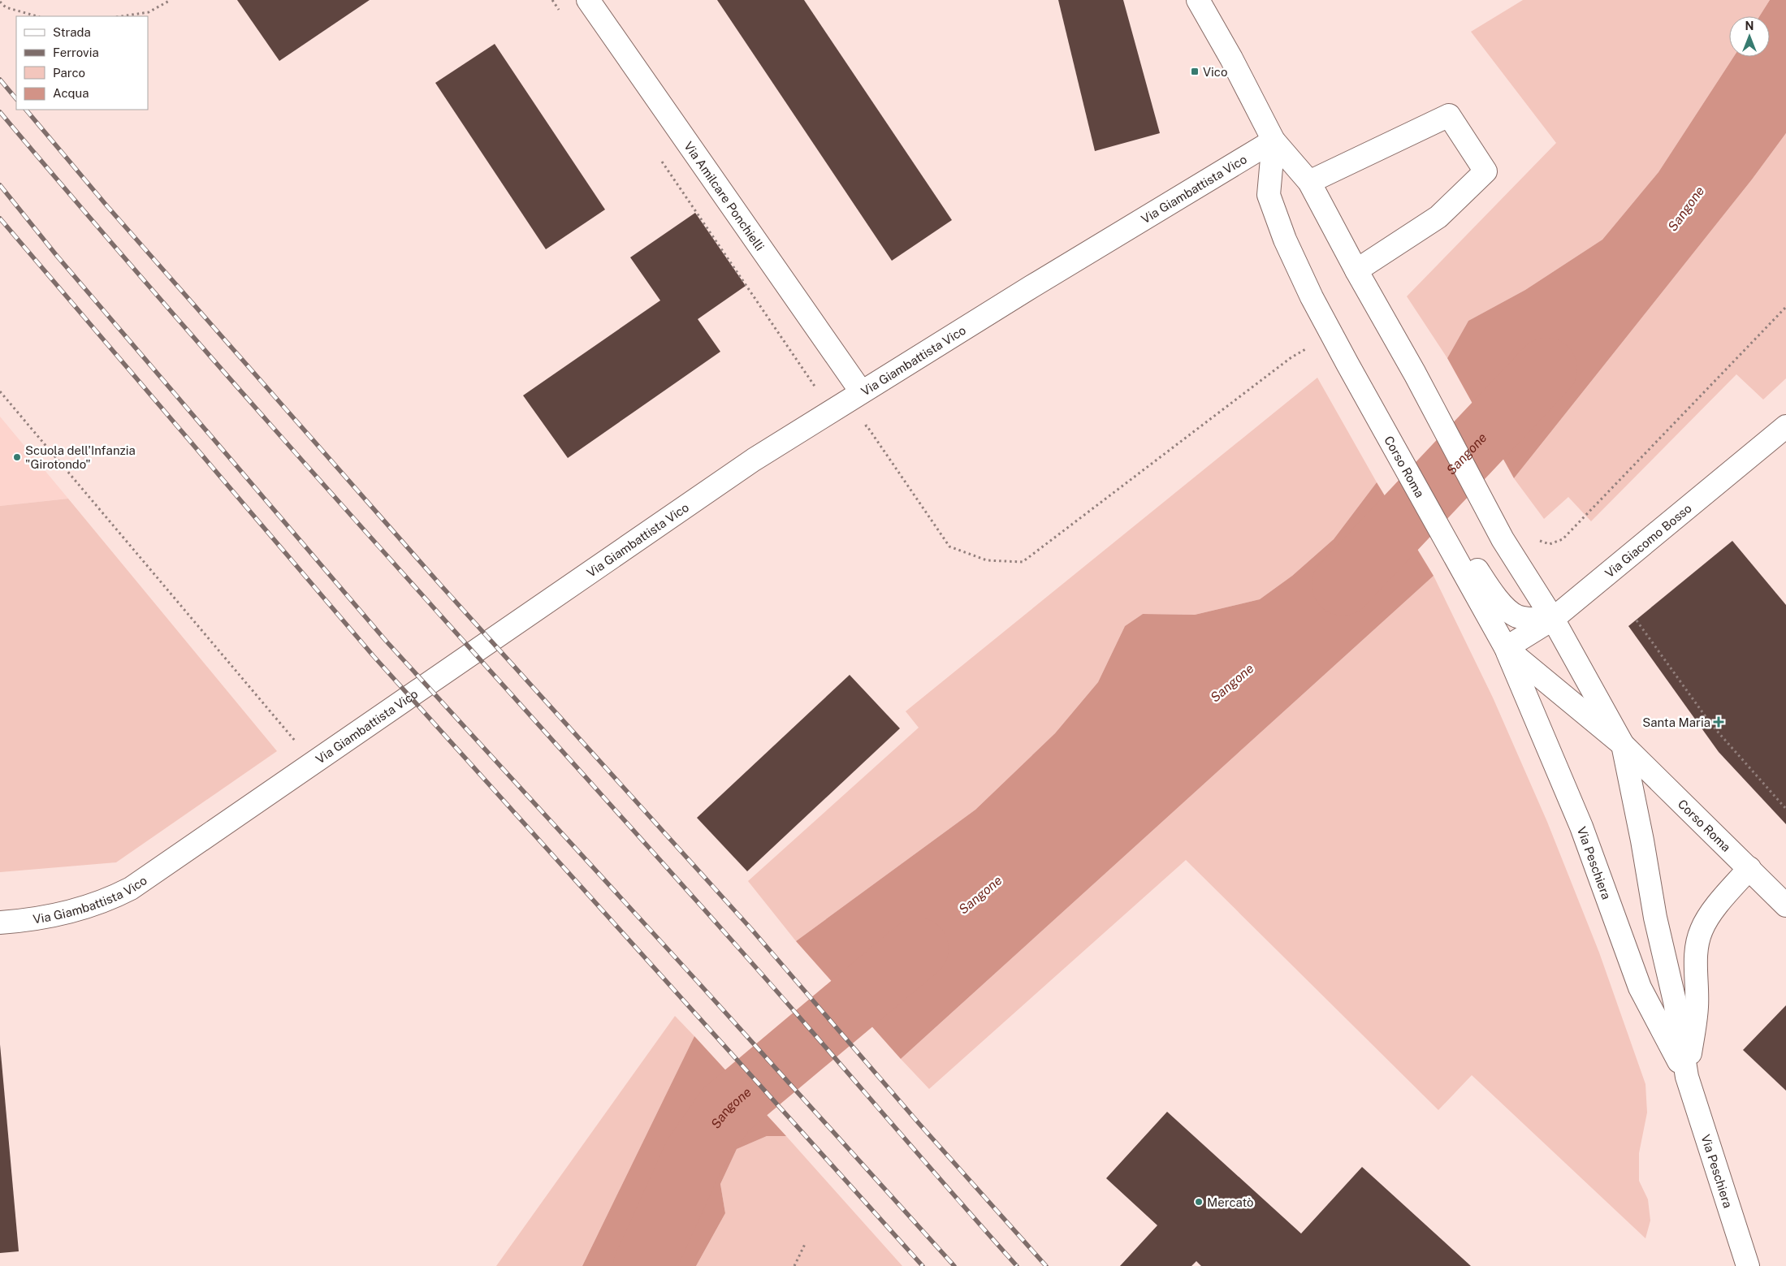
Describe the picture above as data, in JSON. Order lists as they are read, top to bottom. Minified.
{"streets":{"street":["Via Giambattista Vico","Via Amilcare Ponchielli","Corso Roma","Via Giacomo Bosso","Via Peschiera"]},"crossings":[["Via Giambattista Vico","Via Amilcare Ponchielli"],["Via Giambattista Vico","Corso Roma"],["Corso Roma","Via Giacomo Bosso"],["Corso Roma","Via Peschiera"],["Via Giacomo Bosso","Via Peschiera"]],"water":["Sangone"],"places":{"transit":["Vico"],"other":["Scuola dell'Infanzia \"Girotondo\"","Mercatò"],"health":["Santa Maria"]},"legend":["Strada","Ferrovia","Parco","Acqua"],"north":"top"}
